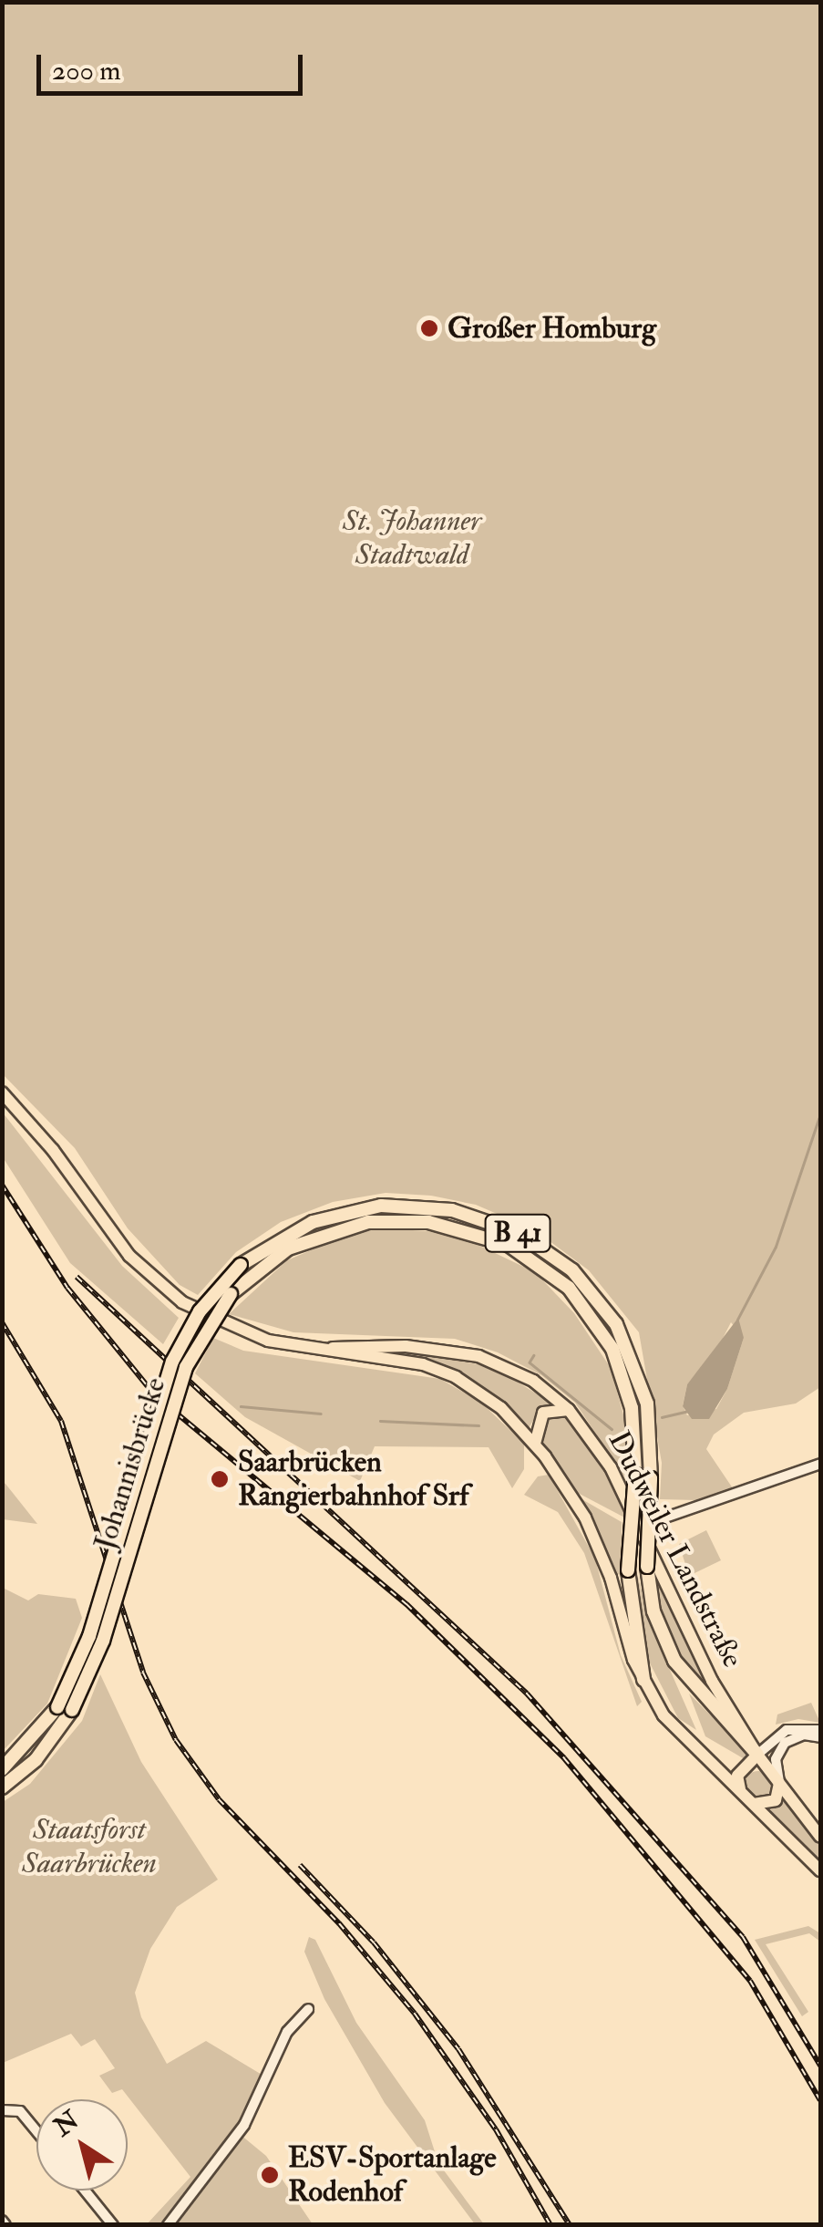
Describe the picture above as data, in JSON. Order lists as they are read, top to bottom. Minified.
{"streets":{"highway":["B 41","Johannisbrücke"],"main road":["Dudweiler Landstraße"]},"crossings":[["Johannisbrücke","Dudweiler Landstraße"]],"parks":["St. Johanner Stadtwald","Staatsforst Saarbrücken"],"places":["Großer Homburg","Saarbrücken Rangierbahnhof Srf","ESV-Sportanlage Rodenhof"],"scale_bar":"200 m","north":"top left"}
